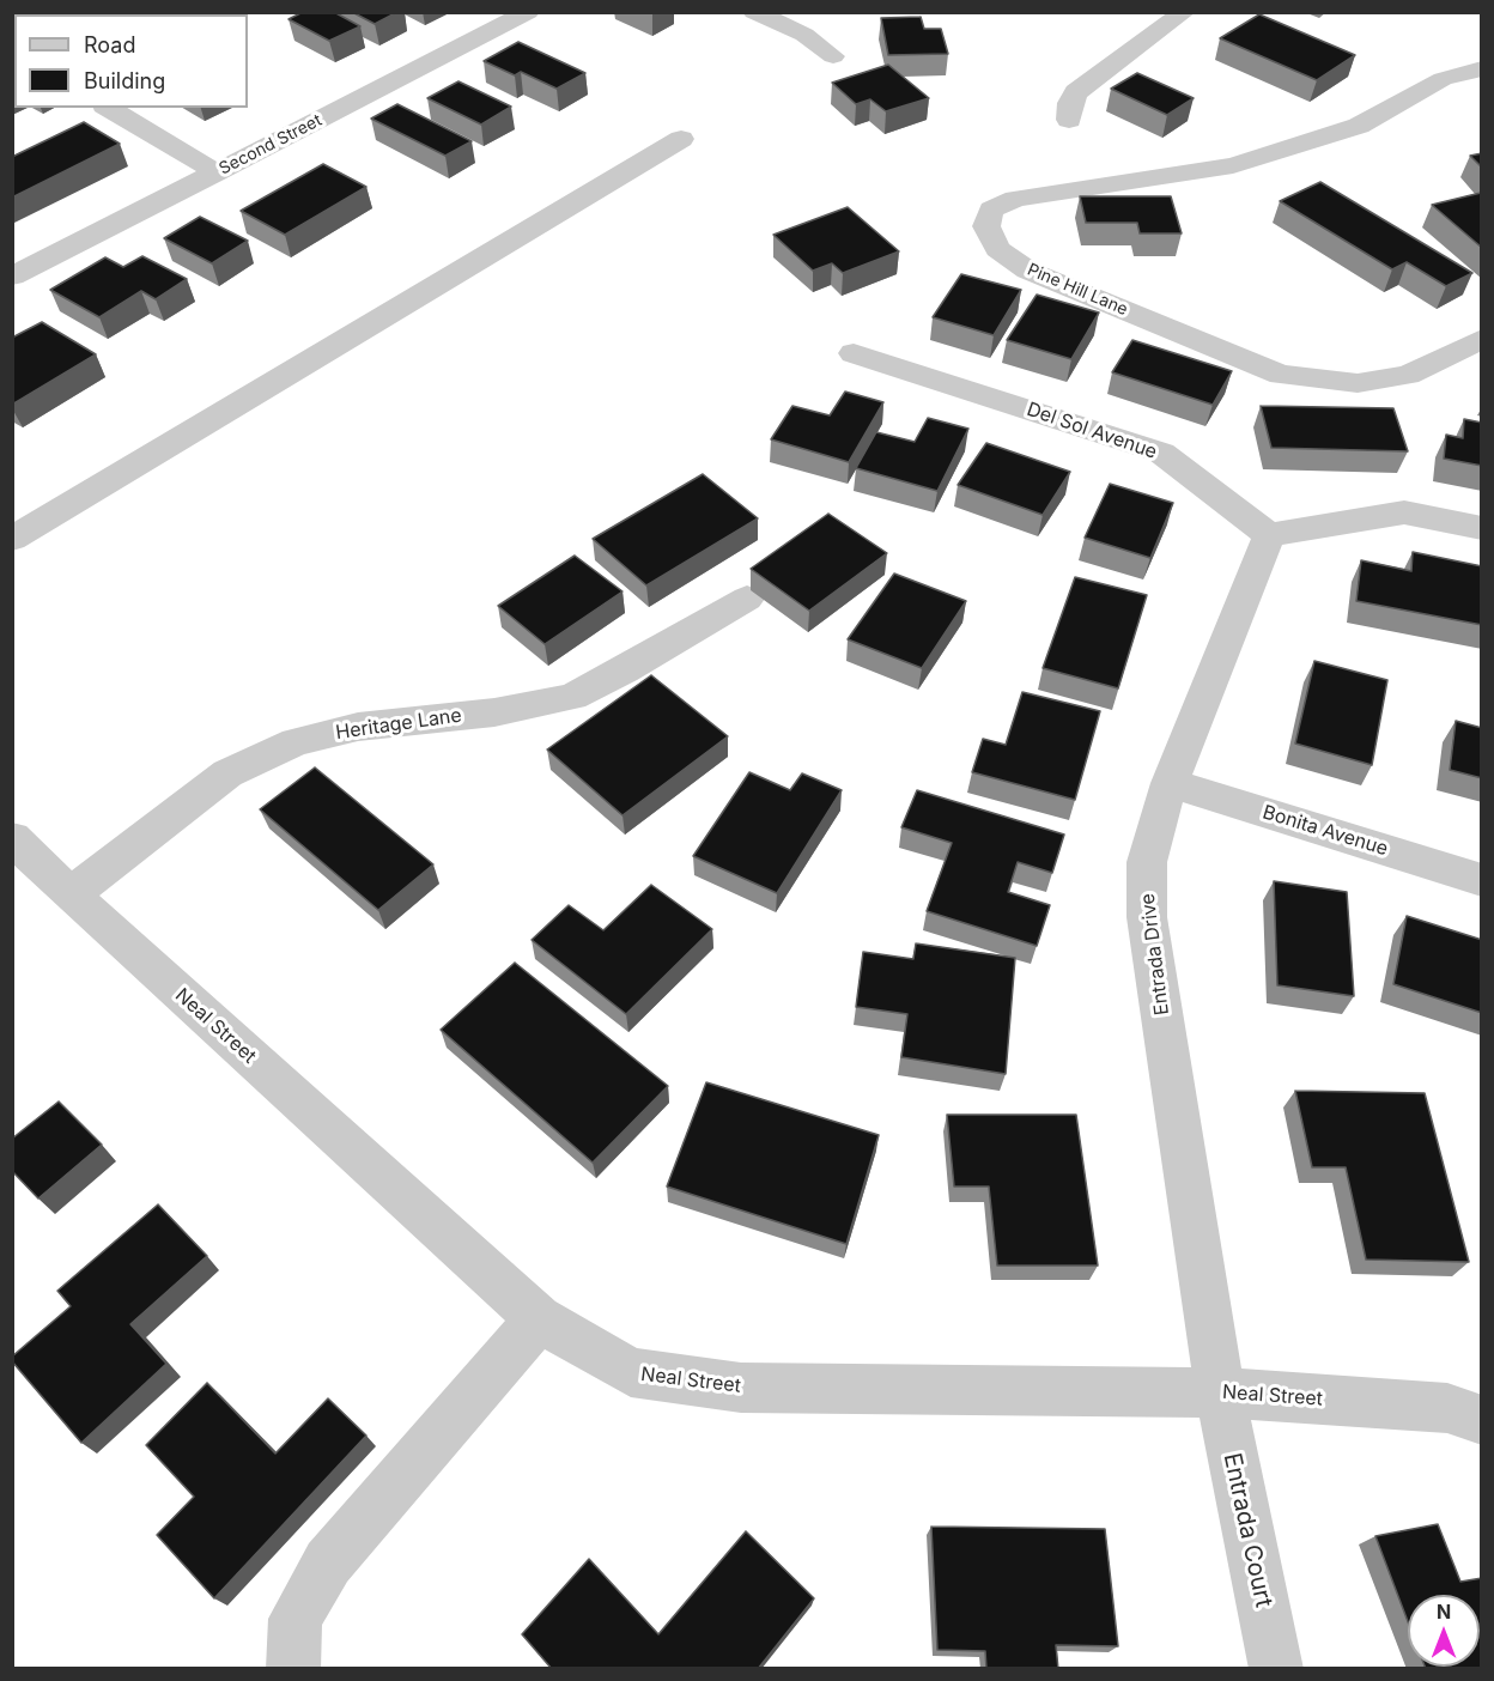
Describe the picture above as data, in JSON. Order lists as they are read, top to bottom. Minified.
{"streets":{"street":["Second Street","Pine Hill Lane","Del Sol Avenue","Heritage Lane","Bonita Avenue","Entrada Drive","Neal Street","Entrada Court"]},"crossings":[["Del Sol Avenue","Entrada Drive"],["Heritage Lane","Neal Street"],["Bonita Avenue","Entrada Drive"],["Entrada Drive","Neal Street"],["Entrada Drive","Entrada Court"],["Neal Street","Entrada Court"]],"legend":["Road","Building"],"north":"top"}
